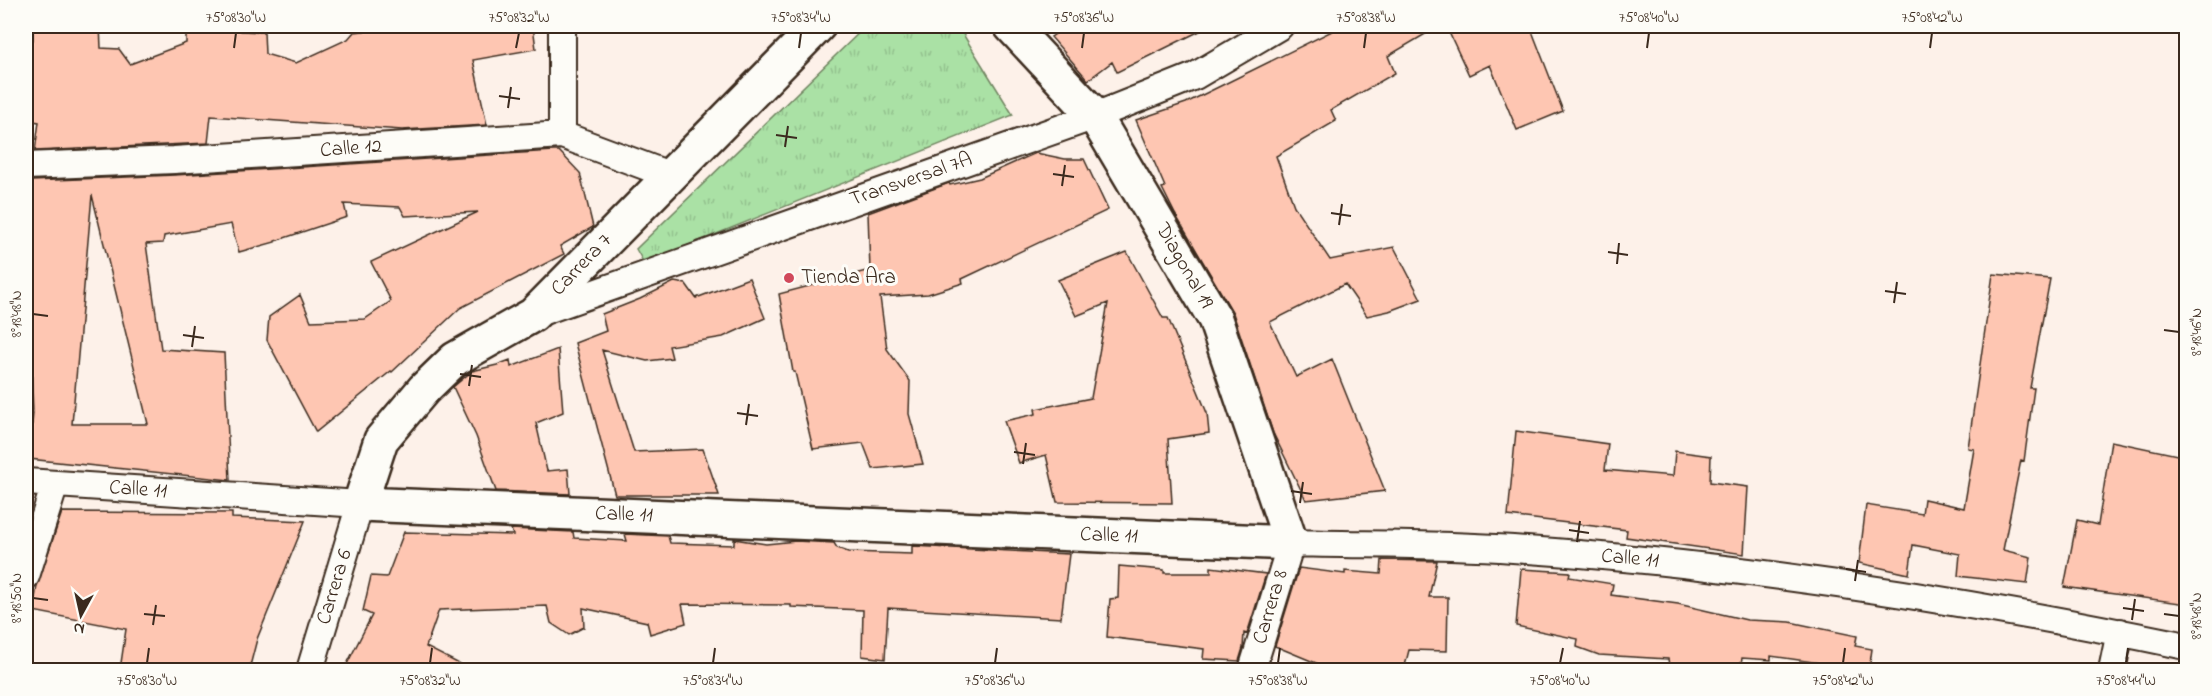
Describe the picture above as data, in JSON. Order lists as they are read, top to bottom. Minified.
{"streets":{"main road":["Carrera 7","Diagonal 19","Calle 11"],"street":["Calle 12","Transversal 7A","Carrera 6","Carrera 8"]},"crossings":[["Calle 12","Carrera 7"],["Transversal 7A","Carrera 7"],["Transversal 7A","Diagonal 19"],["Carrera 7","Calle 11"],["Carrera 7","Carrera 6"],["Diagonal 19","Calle 11"],["Diagonal 19","Carrera 8"],["Calle 11","Carrera 6"],["Calle 11","Carrera 8"]],"places":["Tienda Ara"],"north":"bottom","coordinates":["75°08'30\"W","75°08'32\"W","75°08'34\"W","75°08'36\"W","75°08'38\"W","75°08'40\"W","75°08'42\"W","8°18'48\"N","8°18'46\"N","8°18'50\"N","75°08'44\"W"]}
